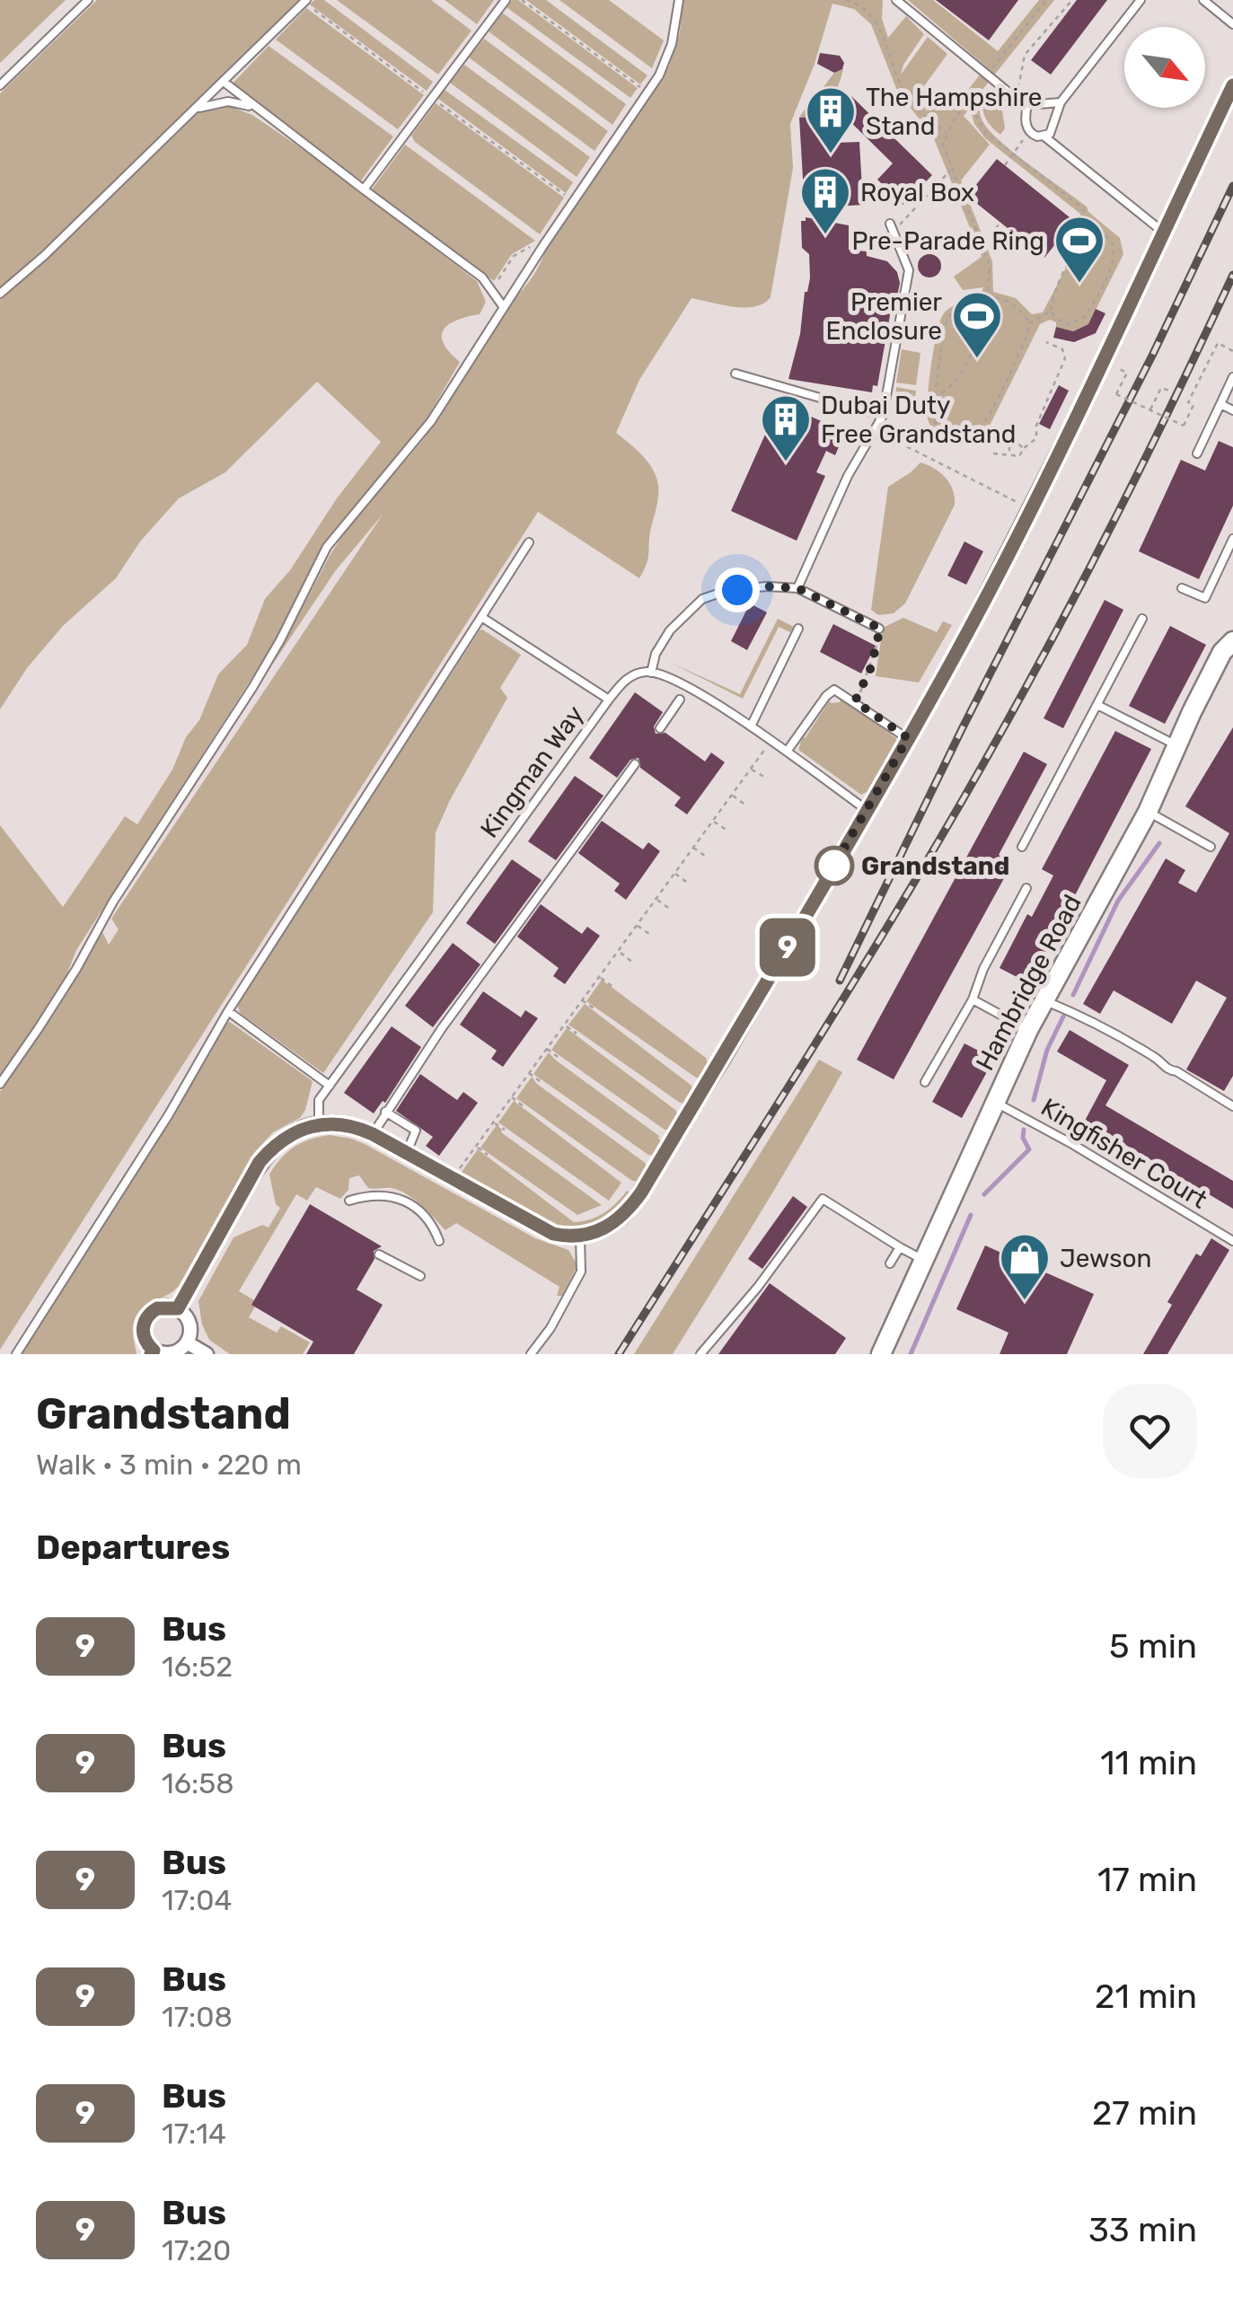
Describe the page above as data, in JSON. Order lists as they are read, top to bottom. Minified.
{"streets":{"main road":["Hambridge Road"],"lane":["Kingman Way","Kingfisher Court"]},"crossings":[["Hambridge Road","Kingfisher Court"]],"places":{"building":["The Hampshire Stand","Royal Box","Dubai Duty Free Grandstand"],"sports":["Pre-Parade Ring","Premier Enclosure"],"other":["Grandstand"],"shop":["Jewson"]},"lines":["bus line 9"],"north":"bottom right","page":{"on_map":"9","heading":[["Grandstand","Walk · 3 min · 220 m"],"Departures"],"list":[{"mark":"9","name":"Bus","note":"16:52","value":"5 min"},{"mark":"9","name":"Bus","note":"16:58","value":"11 min"},{"mark":"9","name":"Bus","note":"17:04","value":"17 min"},{"mark":"9","name":"Bus","note":"17:08","value":"21 min"},{"mark":"9","name":"Bus","note":"17:14","value":"27 min"},{"mark":"9","name":"Bus","note":"17:20","value":"33 min"}]}}
